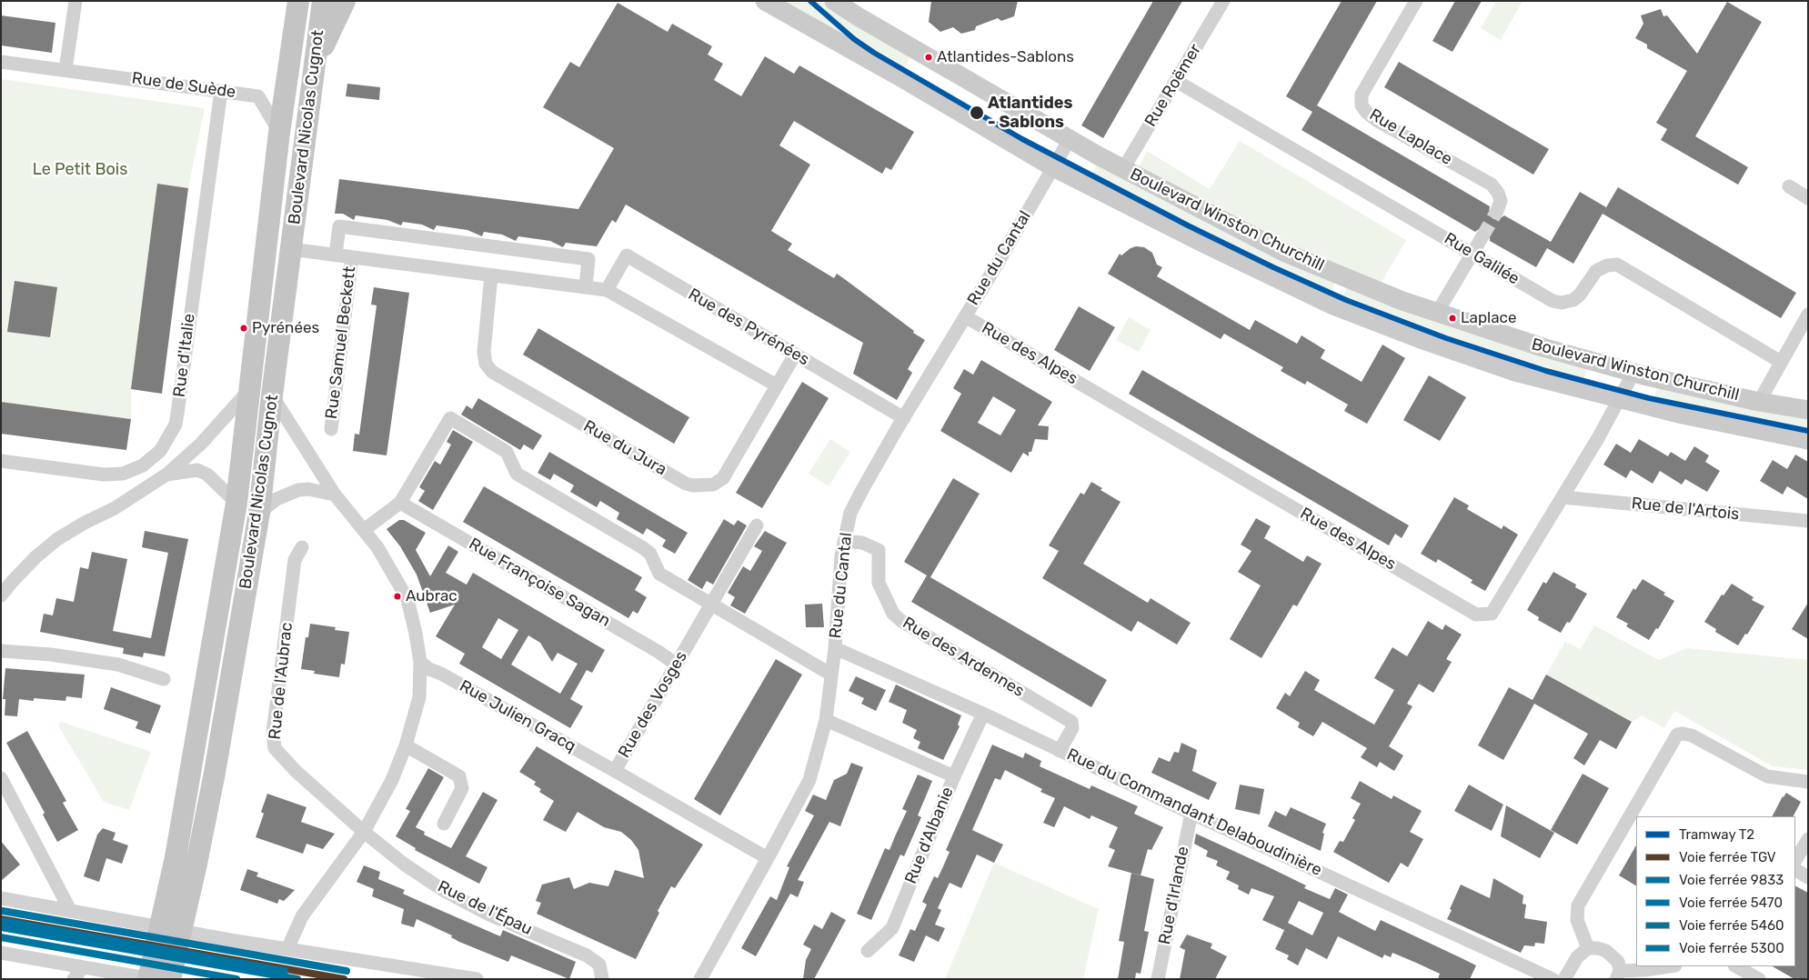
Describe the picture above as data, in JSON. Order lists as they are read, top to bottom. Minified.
{"streets":{"main road":["Boulevard Nicolas Cugnot"],"street":["Rue de Suède","Rue Roëmer","Rue Laplace","Boulevard Winston Churchill","Rue du Cantal","Rue Galilée","Rue des Pyrénées","Rue Samuel Beckett","Rue des Alpes","Rue d'Italie","Rue du Jura","Rue de l'Artois","Rue Françoise Sagan","Rue des Ardennes","Rue de l'Aubrac","Rue des Vosges","Rue Julien Gracq","Rue du Commandant Delaboudinière","Rue d'Albanie","Rue d'Irlande","Rue de l'Épau"]},"crossings":[["Rue de Suède","Boulevard Nicolas Cugnot"],["Rue de Suède","Rue d'Italie"],["Rue Roëmer","Boulevard Winston Churchill"],["Rue Roëmer","Rue Galilée"],["Boulevard Winston Churchill","Rue du Cantal"],["Boulevard Winston Churchill","Rue des Alpes"],["Rue du Cantal","Rue des Pyrénées"],["Rue du Cantal","Rue des Alpes"],["Rue du Cantal","Rue des Ardennes"],["Rue du Cantal","Rue des Vosges"],["Rue du Cantal","Rue du Commandant Delaboudinière"],["Rue des Pyrénées","Rue du Jura"],["Rue des Alpes","Rue de l'Artois"],["Rue Françoise Sagan","Rue des Vosges"],["Rue des Ardennes","Rue du Commandant Delaboudinière"],["Rue de l'Aubrac","Rue de l'Épau"],["Rue des Vosges","Rue Julien Gracq"],["Rue du Commandant Delaboudinière","Rue d'Albanie"],["Rue du Commandant Delaboudinière","Rue d'Irlande"]],"parks":["Le Petit Bois"],"places":["Atlantides-Sablons","Atlantides - Sablons","Laplace","Pyrénées","Aubrac"],"lines":["tram line T2","rail line 5470","rail line TGV","rail line 5300","rail line 9833","rail line 5460"],"legend":["Tramway T2","Voie ferrée TGV","Voie ferrée 9833","Voie ferrée 5470","Voie ferrée 5460","Voie ferrée 5300"]}
